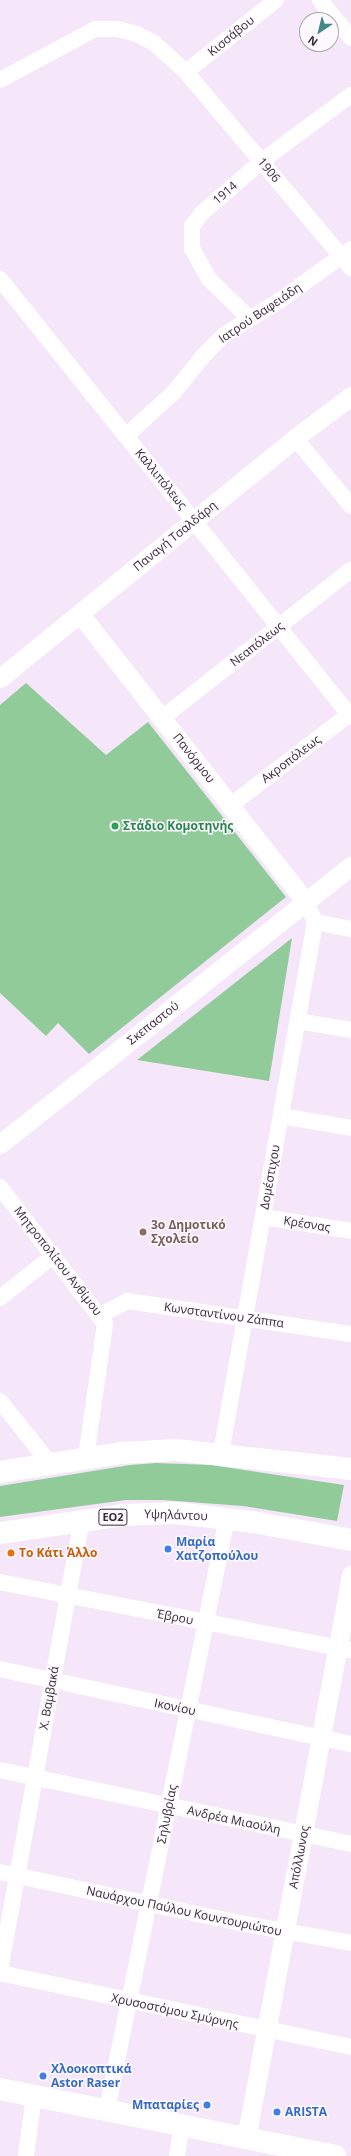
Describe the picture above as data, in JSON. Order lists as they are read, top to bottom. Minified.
{"streets":{"main road":["Υψηλάντου","ΕΟ2"],"street":["Κισσάβου","1906","1914","Ιατρού Βαφειάδη","Καλλιπόλεως","Παναγή Τσαλδάρη","Νεαπόλεως","Πανόρμου","Ακροπόλεως","Σκεπαστού","Δομέστιχου","Κρέσνας","Μητροπολίτου Ανθίμου","Κωνσταντίνου Ζάππα","Έβρου","Χ. Βαμβακά","Ικονίου","Σηλυβρίας","Ανδρέα Μιαούλη","Απόλλωνος","Ναυάρχου Παύλου Κουντουριώτου","Χρυσοστόμου Σμύρνης"]},"crossings":[["Κισσάβου","1906"],["1906","1914"],["1906","Ιατρού Βαφειάδη"],["1914","Ιατρού Βαφειάδη"],["Ιατρού Βαφειάδη","Καλλιπόλεως"],["Καλλιπόλεως","Παναγή Τσαλδάρη"],["Καλλιπόλεως","Νεαπόλεως"],["Καλλιπόλεως","Ακροπόλεως"],["Παναγή Τσαλδάρη","Πανόρμου"],["Νεαπόλεως","Πανόρμου"],["Πανόρμου","Ακροπόλεως"],["Πανόρμου","Σκεπαστού"],["Δομέστιχου","Κρέσνας"],["Δομέστιχου","Κωνσταντίνου Ζάππα"],["Μητροπολίτου Ανθίμου","Κωνσταντίνου Ζάππα"],["Υψηλάντου","Χ. Βαμβακά"],["Υψηλάντου","Σηλυβρίας"],["Έβρου","Χ. Βαμβακά"],["Έβρου","Σηλυβρίας"],["Έβρου","Απόλλωνος"],["Χ. Βαμβακά","Ικονίου"],["Χ. Βαμβακά","Ανδρέα Μιαούλη"],["Χ. Βαμβακά","Ναυάρχου Παύλου Κουντουριώτου"],["Ικονίου","Σηλυβρίας"],["Ικονίου","Απόλλωνος"],["Σηλυβρίας","Ανδρέα Μιαούλη"],["Σηλυβρίας","Ναυάρχου Παύλου Κουντουριώτου"],["Σηλυβρίας","Χρυσοστόμου Σμύρνης"],["Ανδρέα Μιαούλη","Απόλλωνος"],["Απόλλωνος","Ναυάρχου Παύλου Κουντουριώτου"],["Απόλλωνος","Χρυσοστόμου Σμύρνης"]],"places":["Στάδιο Κομοτηνής","3ο Δημοτικό Σχολείο","Μαρία Χατζοπούλου","Το Κάτι Άλλο","Χλοοκοπτικά Astor Raser","Μπαταρίες","ARISTA"],"north":"bottom left"}
